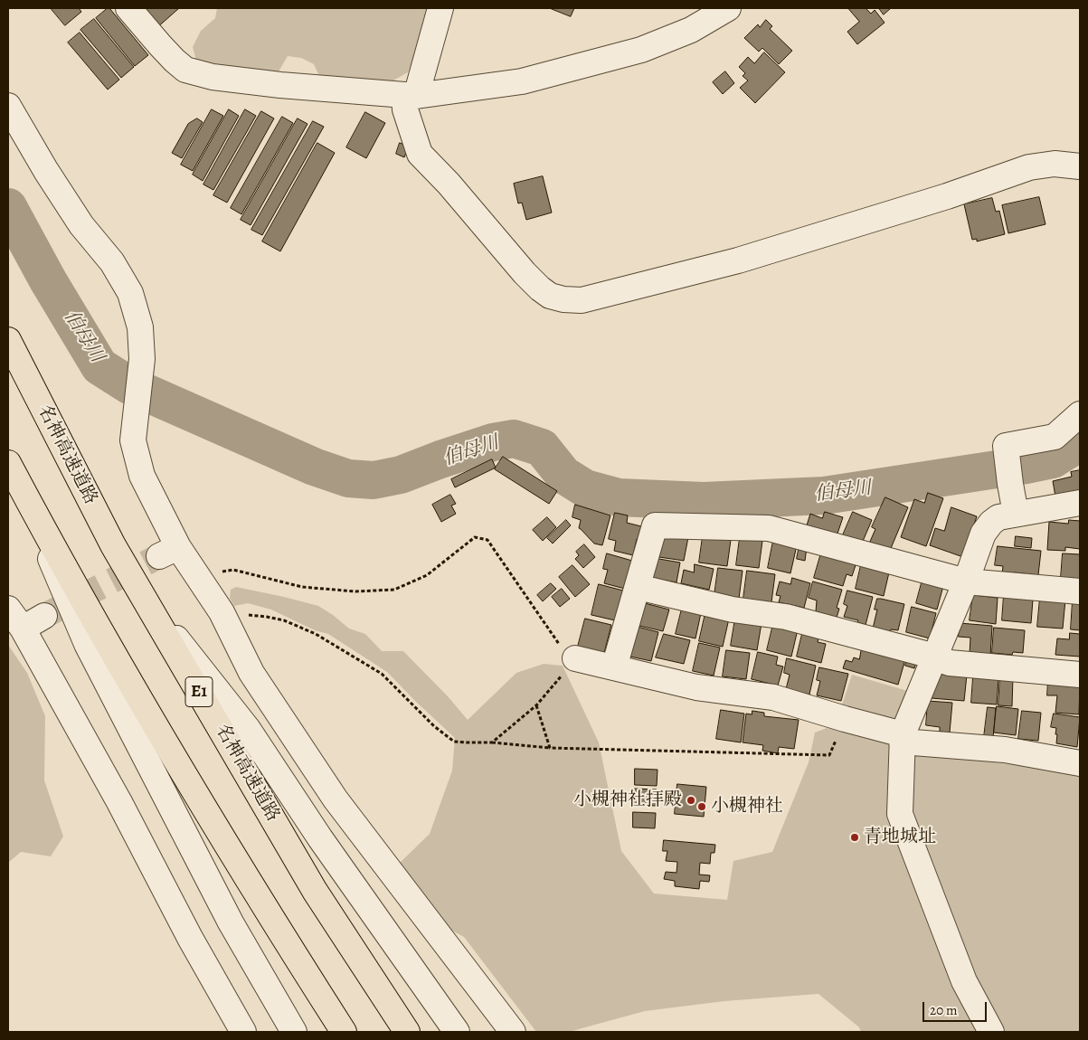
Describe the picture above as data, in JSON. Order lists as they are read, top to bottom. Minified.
{"streets":{"highway":["名神高速道路","E1"]},"water":["伯母川"],"places":["小槻神社拝殿","小槻神社","青地城址"],"scale_bar":"20 m"}
